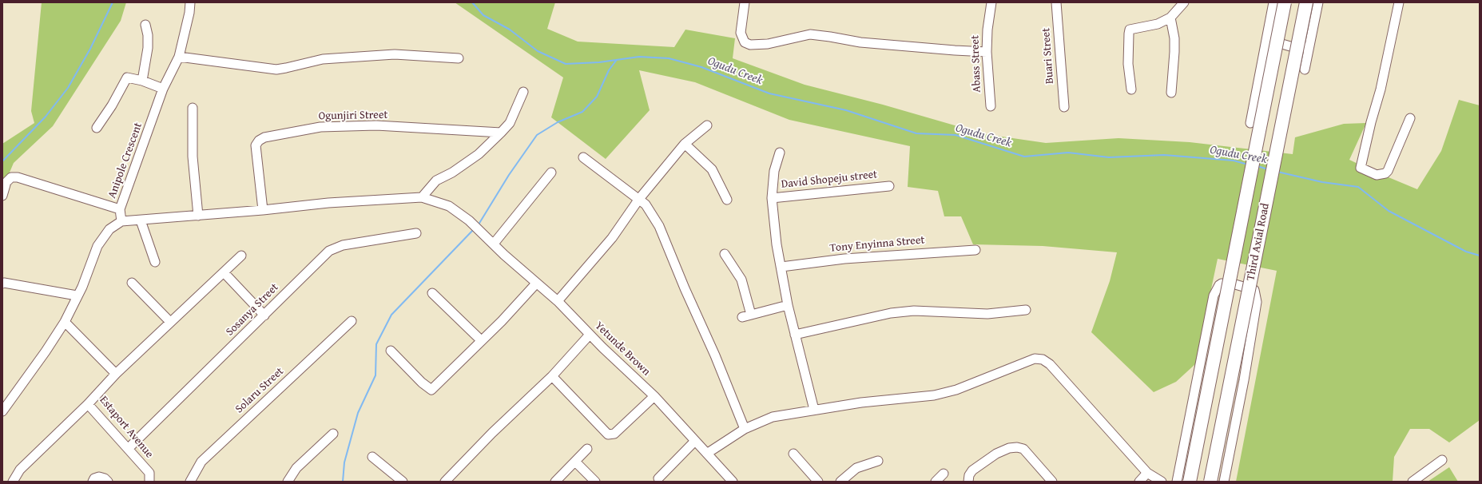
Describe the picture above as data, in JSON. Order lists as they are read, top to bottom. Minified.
{"streets":{"highway":["Third Axial Road"],"street":["Buari Street","Abass Street","Ogunjiri Street","Anipole Crescent","David Shopeju street","Tony Enyinna Street","Sosanya Street","Yetunde Brown","Solaru Street","Estaport Avenue"]},"crossings":[["Sosanya Street","Estaport Avenue"]],"water":["Ogudu Creek"]}
